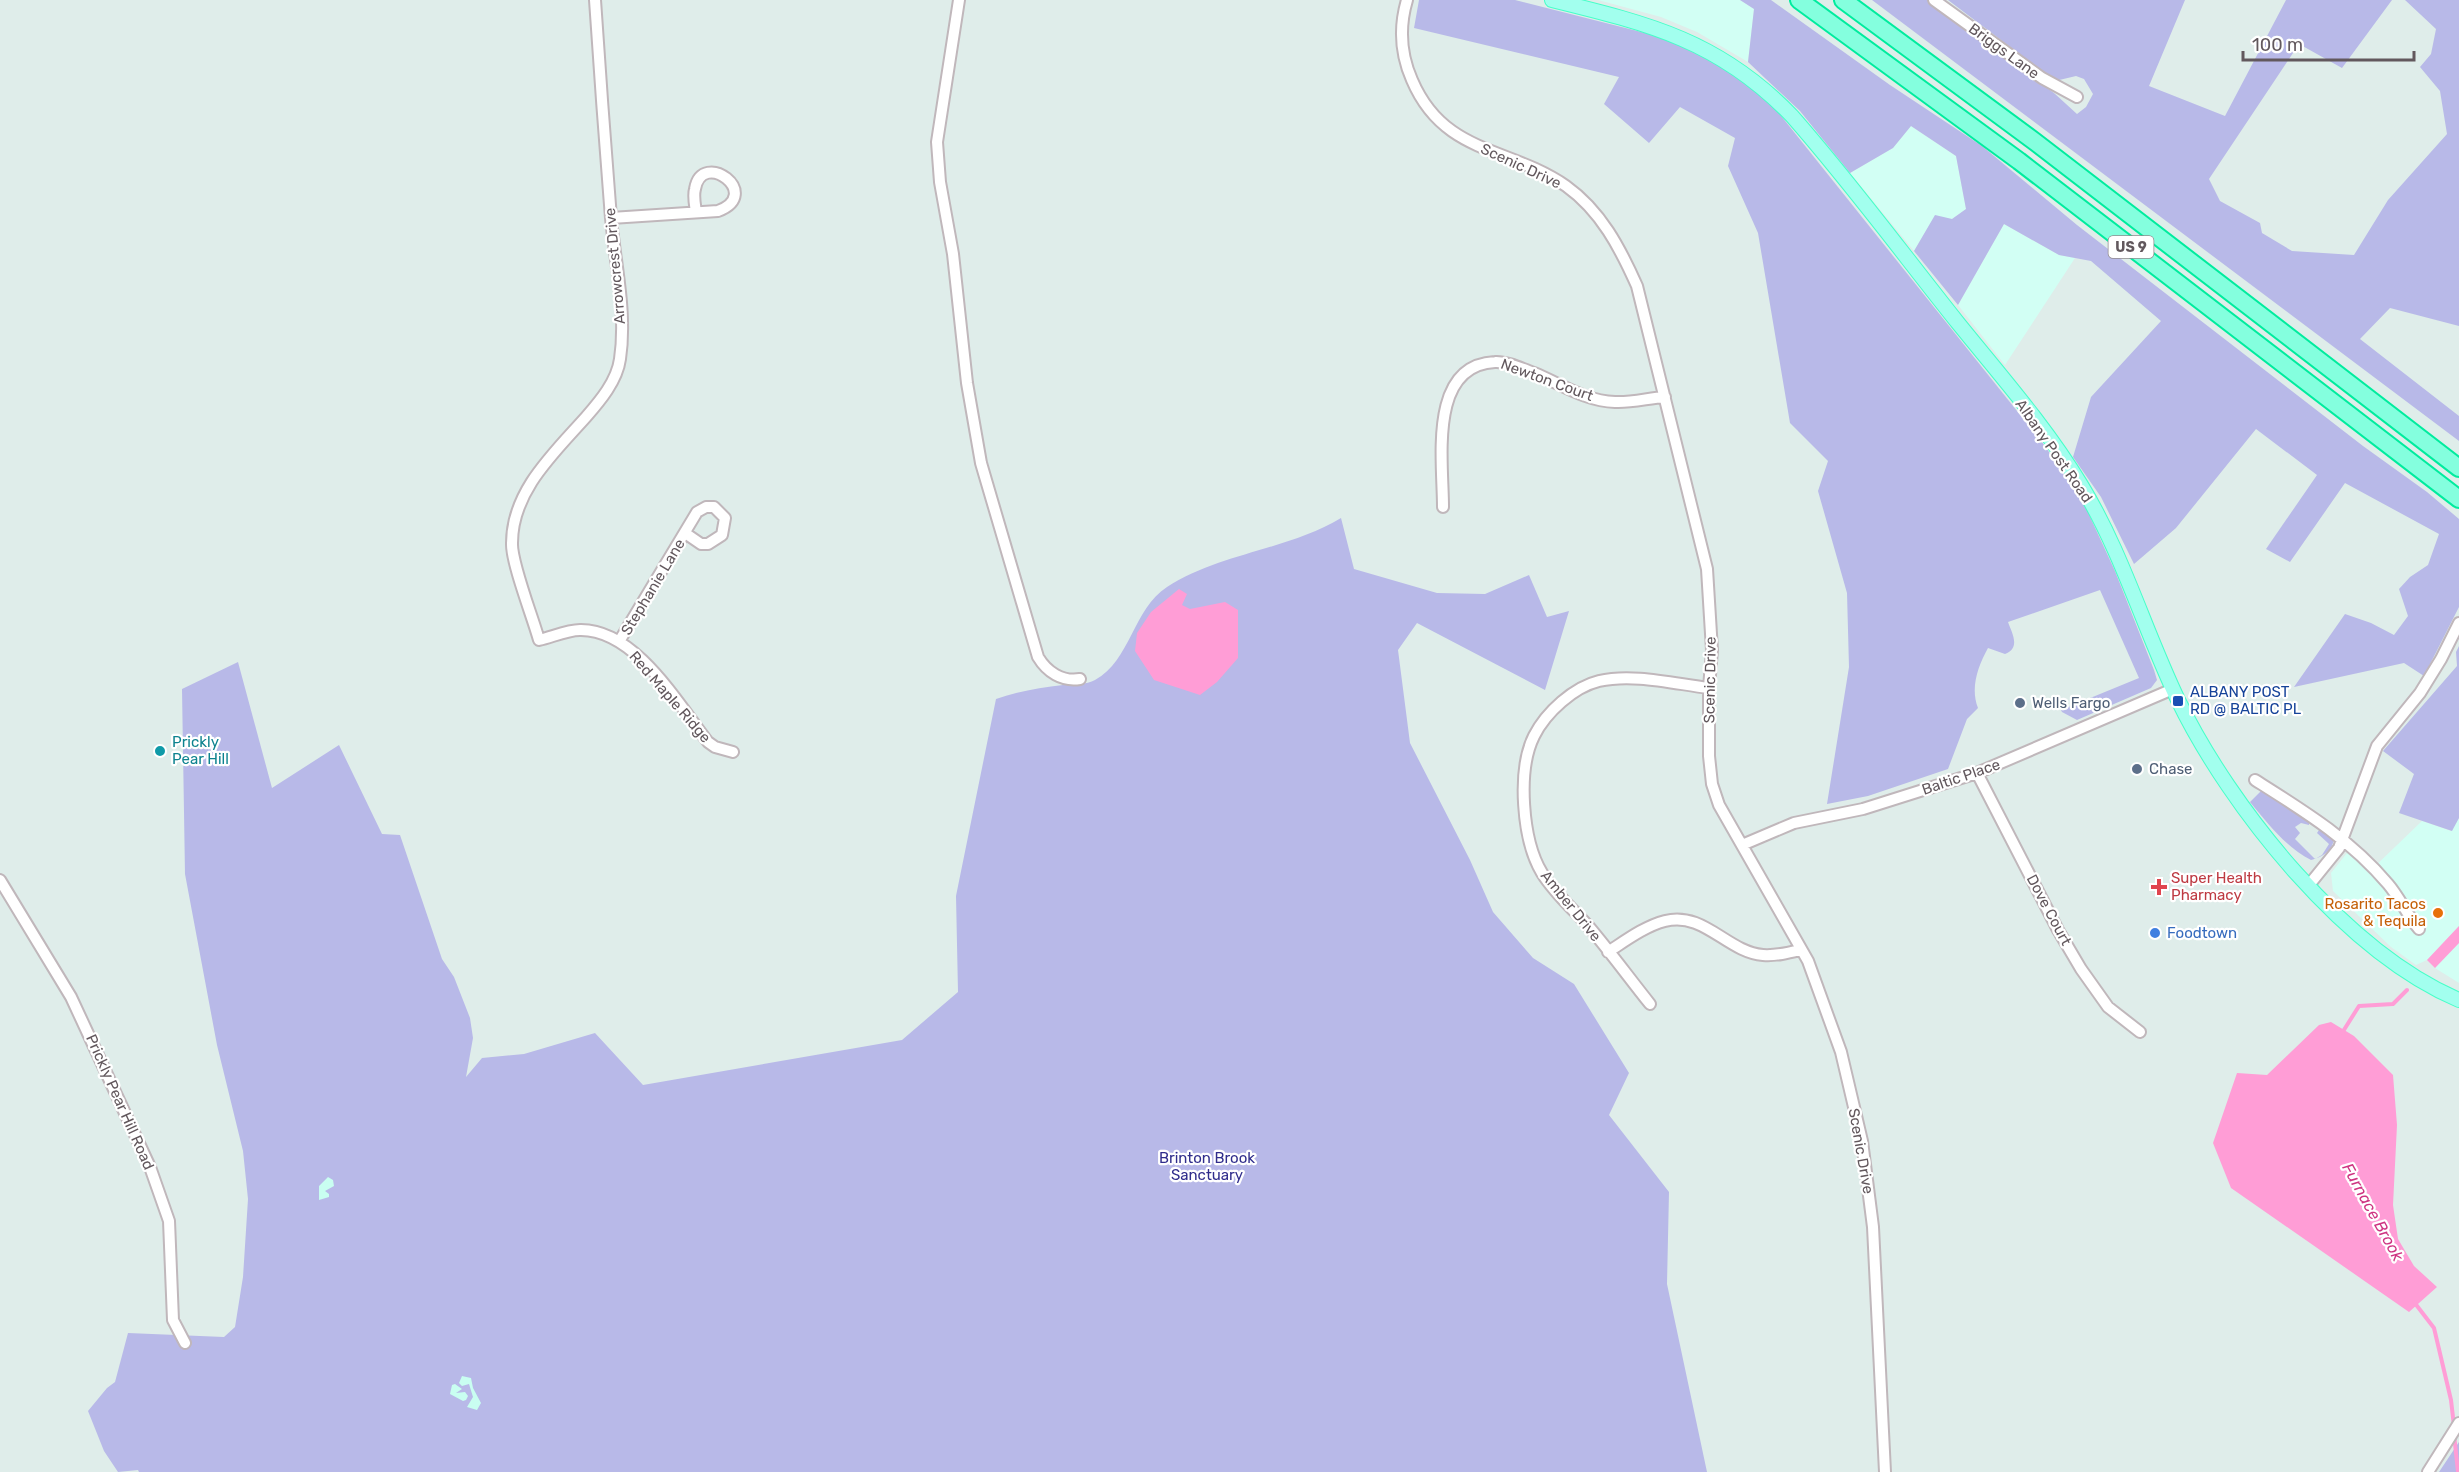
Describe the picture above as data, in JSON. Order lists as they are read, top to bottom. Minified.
{"streets":{"highway":["US 9"],"main road":["Albany Post Road"],"street":["Briggs Lane","Scenic Drive","Arrowcrest Drive","Newton Court","Stephanie Lane","Red Maple Ridge","Baltic Place","Amber Drive","Dove Court","Prickly Pear Hill Road"]},"crossings":[["Scenic Drive","Newton Court"],["Scenic Drive","Baltic Place"],["Scenic Drive","Amber Drive"],["Arrowcrest Drive","Red Maple Ridge"],["Albany Post Road","Baltic Place"],["Stephanie Lane","Red Maple Ridge"],["Baltic Place","Dove Court"]],"water":["Furnace Brook"],"parks":["Brinton Brook Sanctuary"],"places":{"transit":["ALBANY POST RD @ BALTIC PL"],"other":["Wells Fargo","Prickly Pear Hill","Chase","Rosarito Tacos & Tequila","Foodtown"],"health":["Super Health Pharmacy"]},"scale_bar":"100 m"}
